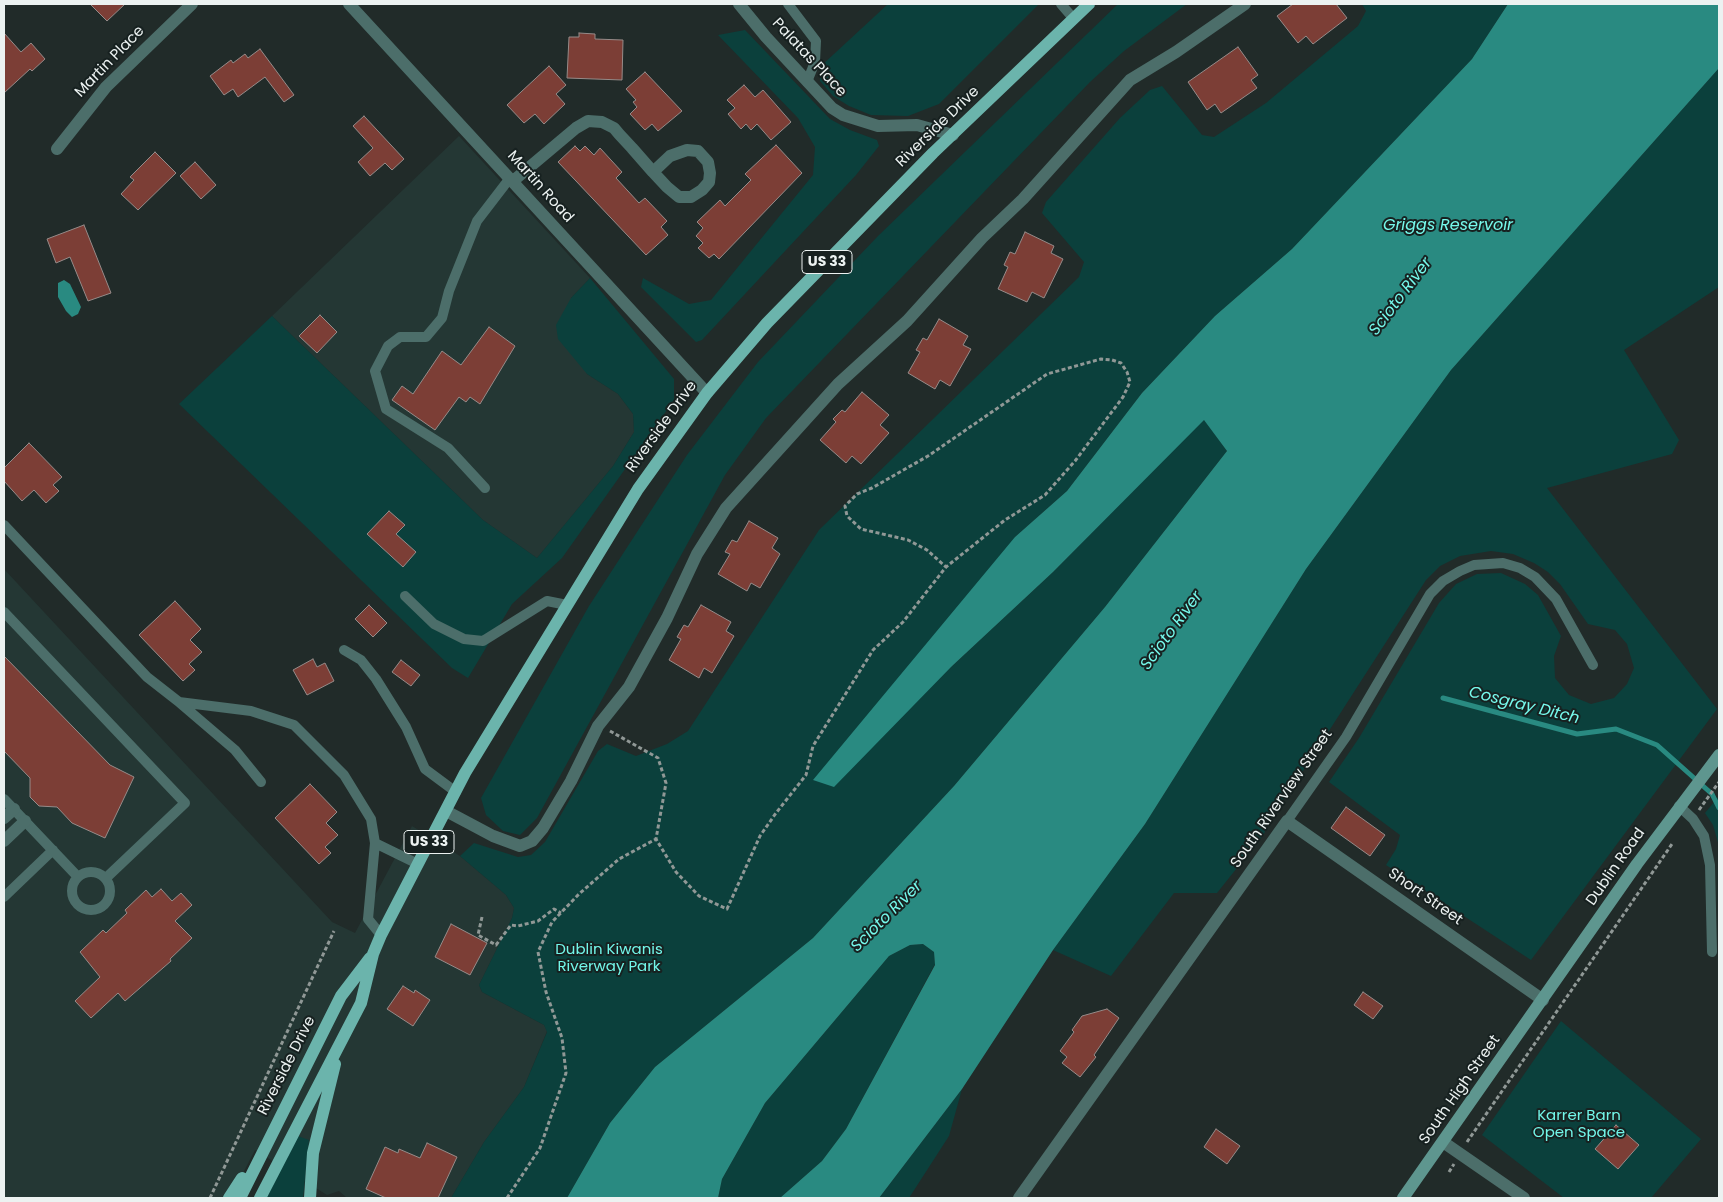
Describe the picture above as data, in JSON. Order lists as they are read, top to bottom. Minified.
{"streets":{"main road":["Riverside Drive","US 33","Dublin Road","South High Street"],"street":["Palatas Place","Martin Place","Martin Road","South Riverview Street","Short Street"]},"crossings":[["Palatas Place","Riverside Drive"],["Riverside Drive","Martin Road"],["Riverside Drive","US 33"],["South Riverview Street","Short Street"],["Dublin Road","Short Street"],["Dublin Road","South High Street"],["Short Street","South High Street"]],"water":["Griggs Reservoir","Scioto River","Cosgray Ditch"],"parks":["Dublin Kiwanis Riverway Park","Karrer Barn Open Space"]}
